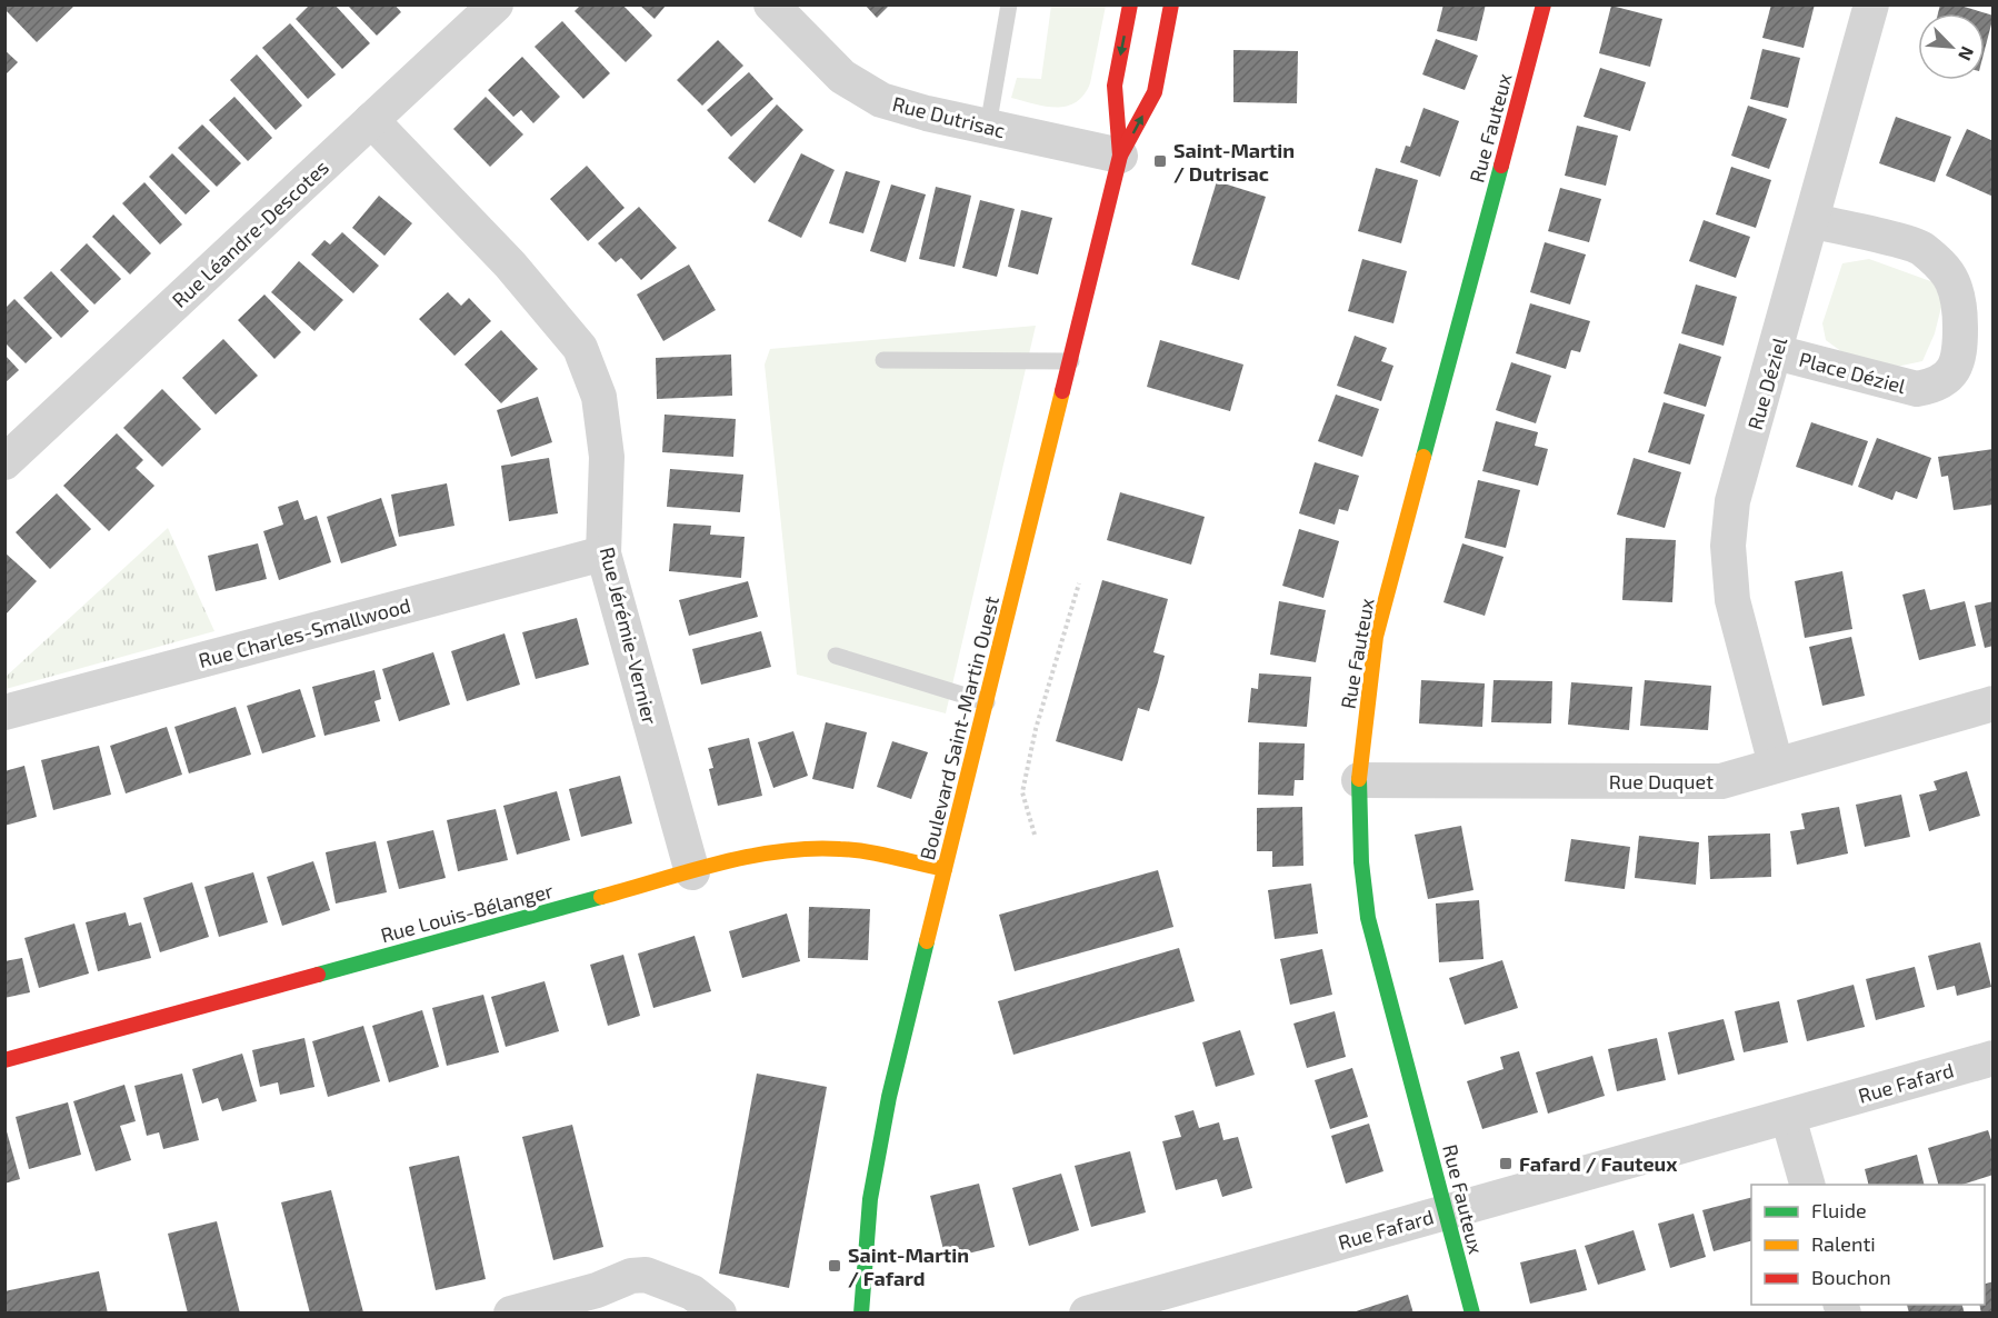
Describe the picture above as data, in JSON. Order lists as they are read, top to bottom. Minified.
{"streets":{"street":["Rue Dutrisac","Rue Fauteux","Rue Léandre-Descotes","Place Déziel","Rue Déziel","Rue Charles-Smallwood","Rue Jérémie-Vernier","Boulevard Saint-Martin Ouest","Rue Duquet","Rue Louis-Bélanger","Rue Fafard"]},"crossings":[["Rue Dutrisac","Boulevard Saint-Martin Ouest"],["Rue Fauteux","Rue Duquet"],["Rue Fauteux","Rue Fafard"],["Rue Léandre-Descotes","Rue Jérémie-Vernier"],["Place Déziel","Rue Déziel"],["Rue Déziel","Rue Duquet"],["Rue Charles-Smallwood","Rue Jérémie-Vernier"],["Rue Jérémie-Vernier","Rue Louis-Bélanger"],["Boulevard Saint-Martin Ouest","Rue Louis-Bélanger"]],"places":{"transit":["Saint-Martin / Dutrisac","Fafard / Fauteux","Saint-Martin / Fafard"]},"legend":["Fluide","Ralenti","Bouchon"],"north":"bottom right"}
